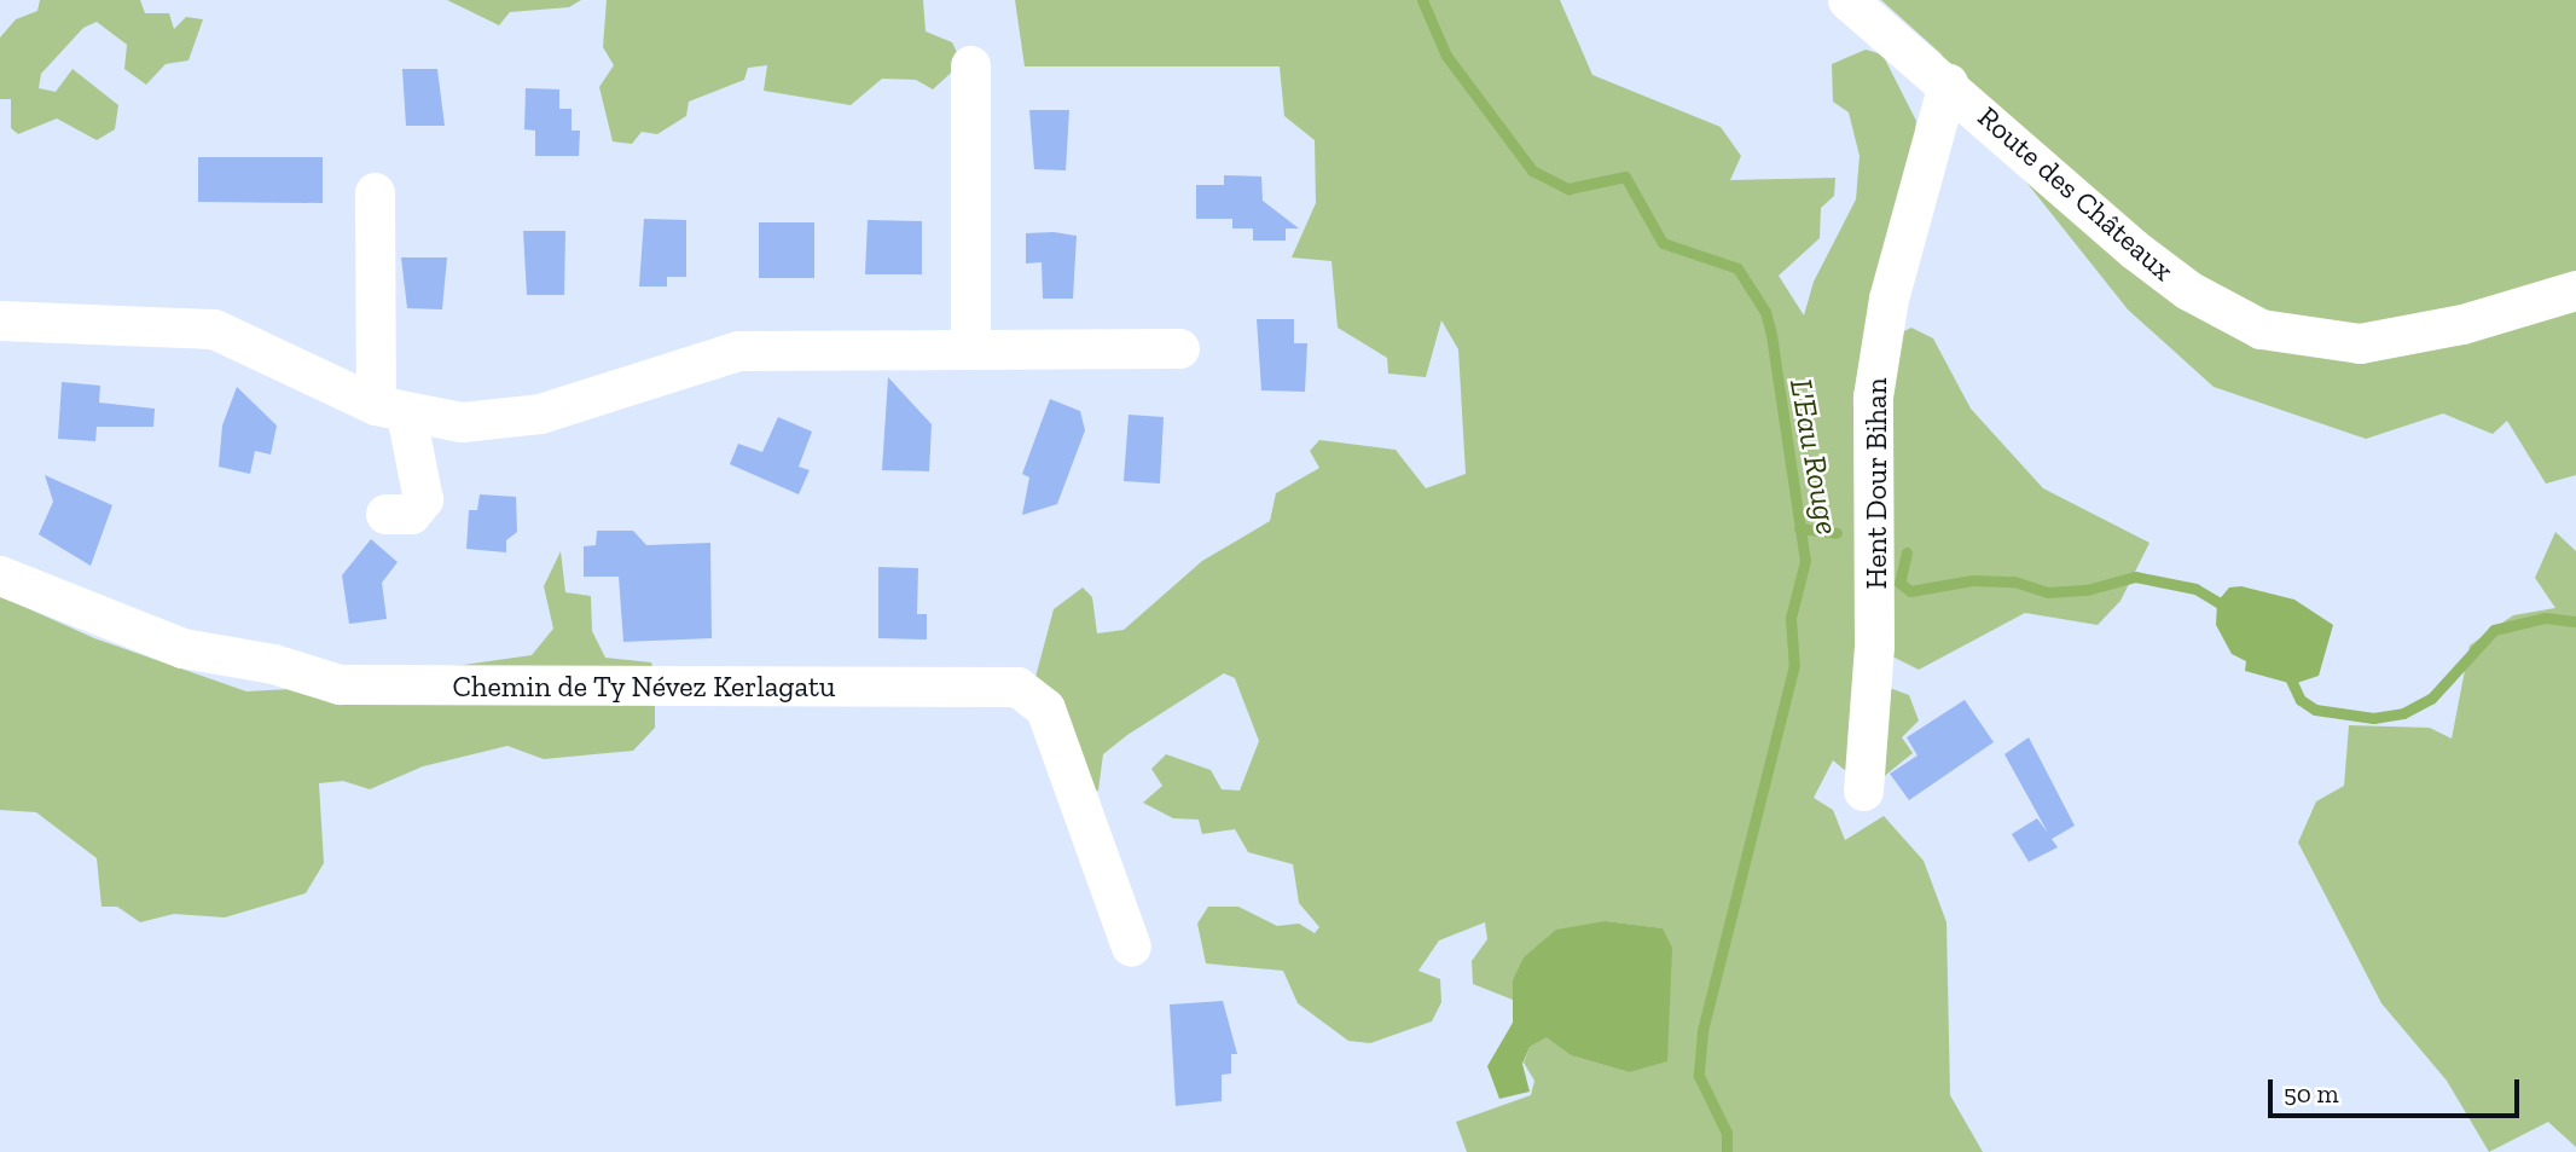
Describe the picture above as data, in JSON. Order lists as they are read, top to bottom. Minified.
{"streets":{"street":["Route des Châteaux","Hent Dour Bihan","Chemin de Ty Névez Kerlagatu"]},"crossings":[["Route des Châteaux","Hent Dour Bihan"]],"water":["L'Eau Rouge"],"scale_bar":"50 m"}
